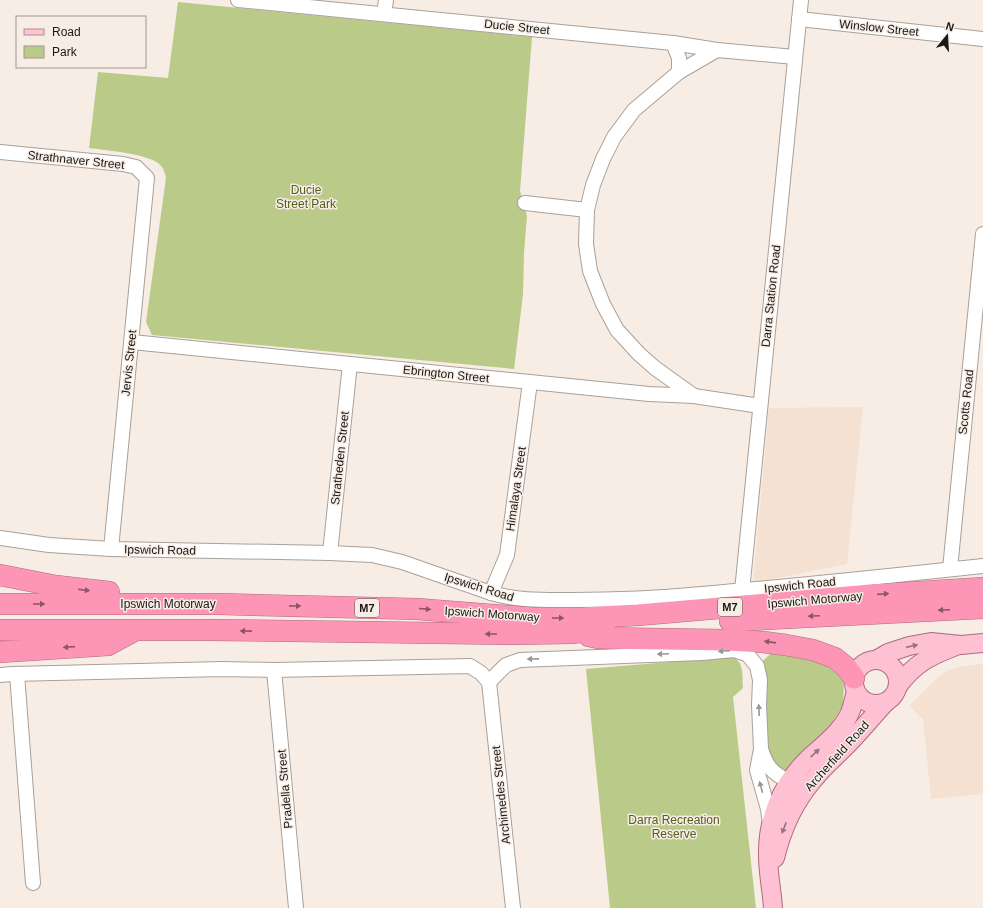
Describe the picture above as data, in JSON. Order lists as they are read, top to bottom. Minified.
{"streets":{"highway":["Ipswich Motorway","M7"],"main road":["Archerfield Road"],"street":["Ducie Street","Winslow Street","Strathnaver Street","Darra Station Road","Jervis Street","Ebrington Street","Scotts Road","Stratheden Street","Himalaya Street","Ipswich Road","Pradella Street","Archimedes Street"]},"crossings":[["Ducie Street","Darra Station Road"],["Winslow Street","Darra Station Road"],["Strathnaver Street","Jervis Street"],["Darra Station Road","Ebrington Street"],["Darra Station Road","Ipswich Road"],["Jervis Street","Ebrington Street"],["Jervis Street","Ipswich Road"],["Ebrington Street","Stratheden Street"],["Ebrington Street","Himalaya Street"],["Scotts Road","Ipswich Road"],["Stratheden Street","Ipswich Road"],["Himalaya Street","Ipswich Road"]],"parks":["Ducie Street Park","Darra Recreation Reserve"],"legend":["Road","Park"],"north":"top"}
